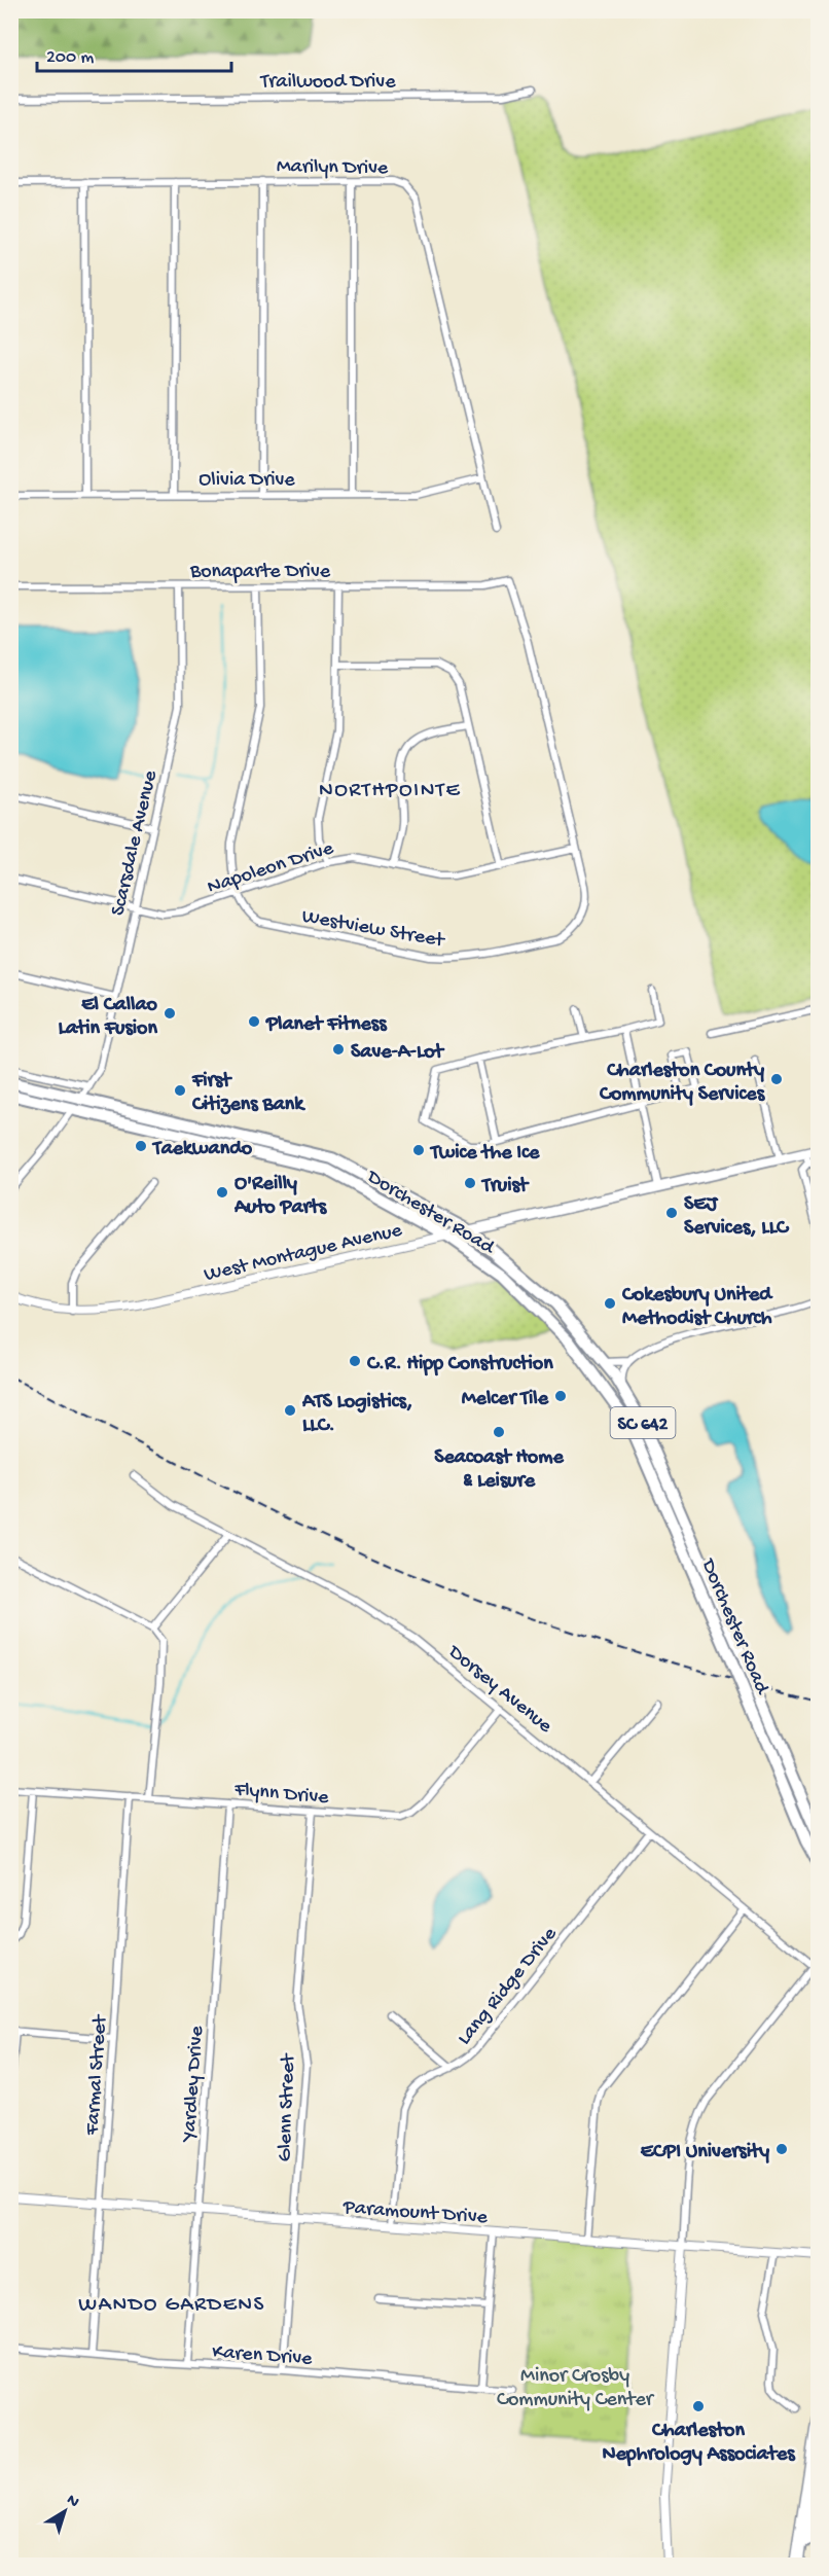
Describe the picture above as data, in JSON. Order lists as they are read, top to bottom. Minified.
{"streets":{"main road":["Dorchester Road","West Montague Avenue","SC 642"],"street":["Trailwood Drive","Marilyn Drive","Olivia Drive","Bonaparte Drive","Scarsdale Avenue","Napoleon Drive","Westview Street","Dorsey Avenue","Flynn Drive","Lang Ridge Drive","Farmal Street","Yardley Drive","Glenn Street","Paramount Drive","Karen Drive"]},"crossings":[["Marilyn Drive","Olivia Drive"],["Bonaparte Drive","Scarsdale Avenue"],["Bonaparte Drive","Westview Street"],["Scarsdale Avenue","Napoleon Drive"],["Scarsdale Avenue","Dorchester Road"],["Napoleon Drive","Westview Street"],["Dorchester Road","West Montague Avenue"],["Dorsey Avenue","Flynn Drive"],["Dorsey Avenue","Lang Ridge Drive"],["Flynn Drive","Farmal Street"],["Flynn Drive","Yardley Drive"],["Flynn Drive","Glenn Street"],["Lang Ridge Drive","Paramount Drive"],["Farmal Street","Paramount Drive"],["Farmal Street","Karen Drive"],["Yardley Drive","Paramount Drive"],["Yardley Drive","Karen Drive"],["Glenn Street","Paramount Drive"],["Glenn Street","Karen Drive"]],"districts":["NORTHPOINTE","WANDO GARDENS"],"parks":["Minor Crosby Community Center"],"places":["El Callao Latin Fusion","Planet Fitness","Save-A-Lot","Charleston County Community Services","First Citizens Bank","Taekwando","Twice the Ice","Truist","O'Reilly Auto Parts","SEJ Services, LLC","Cokesbury United Methodist Church","C.R. Hipp Construction","Melcer Tile","ATS Logistics, LLC.","Seacoast Home & Leisure","ECPI University","Charleston Nephrology Associates"],"scale_bar":"200 m","north":"top right"}
